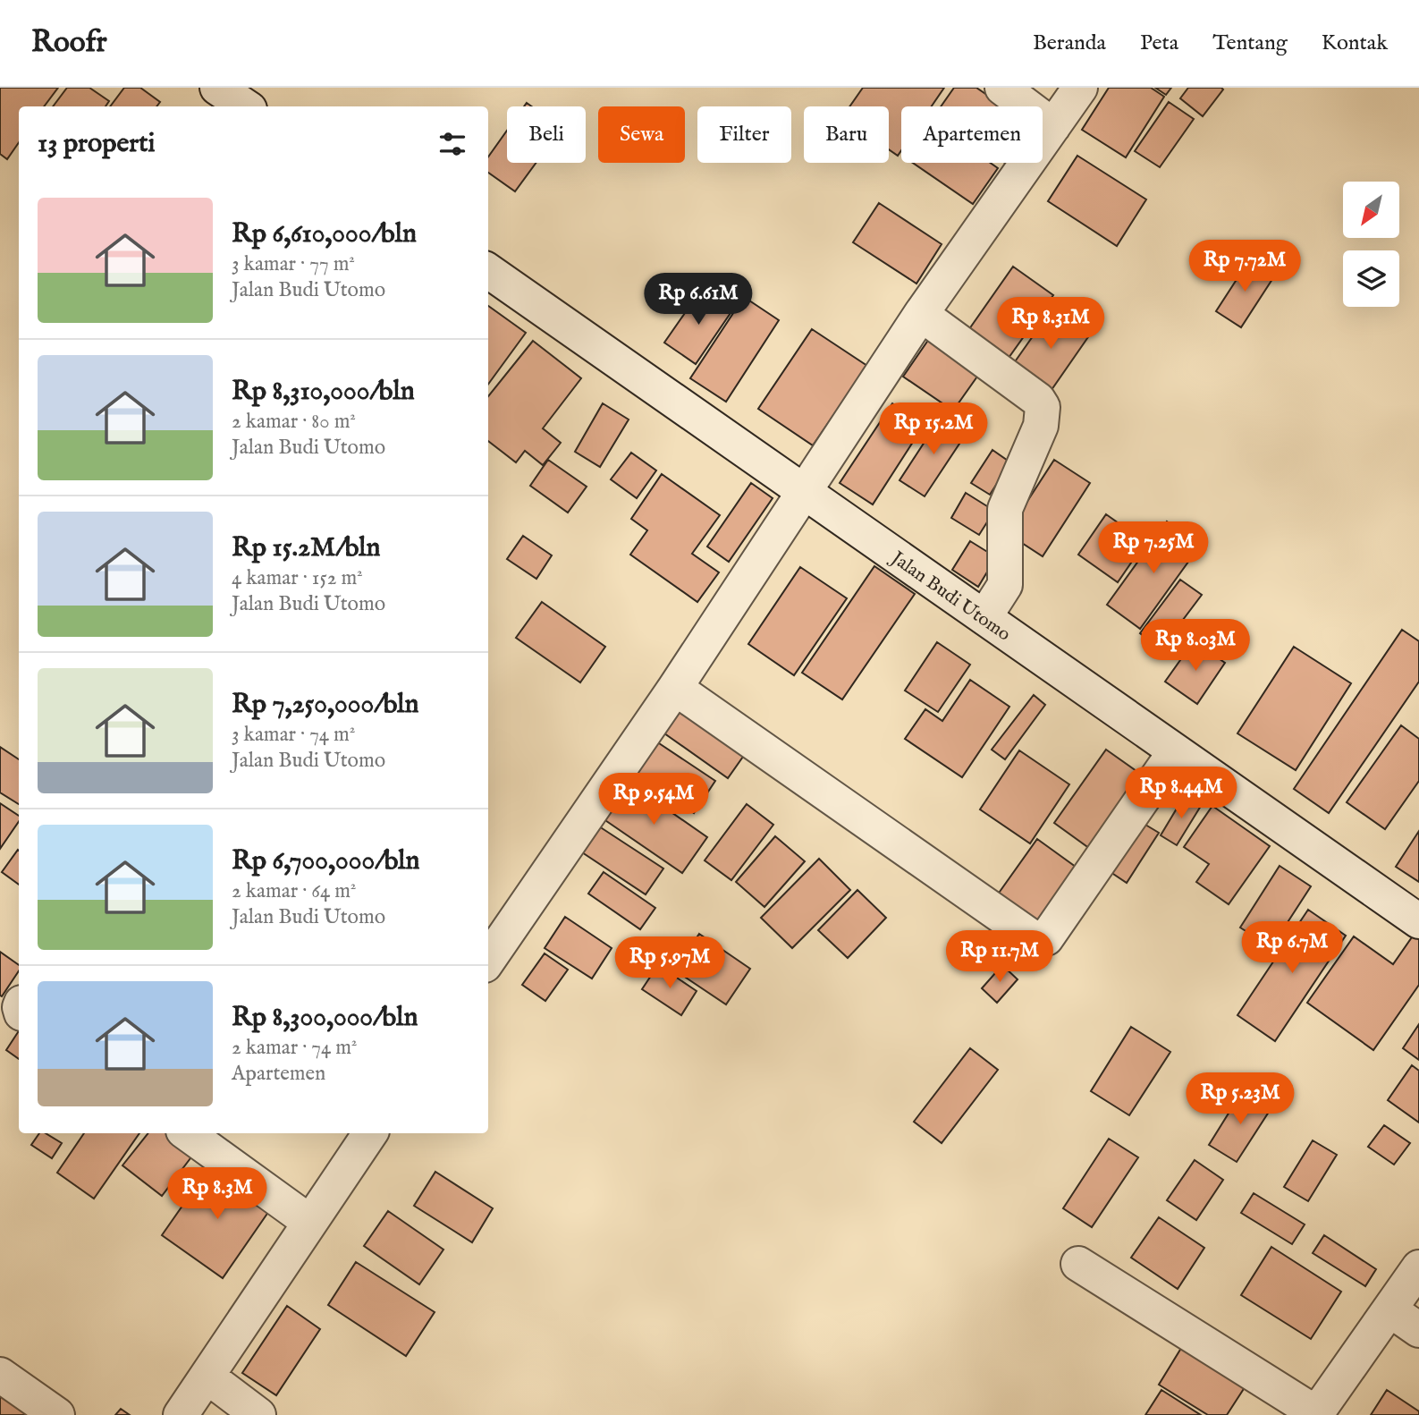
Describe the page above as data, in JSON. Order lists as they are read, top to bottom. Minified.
{"streets":{"street":["Jalan Budi Utomo"]},"north":"bottom left","page":{"header":"Roofr","nav":["Beranda","Peta","Tentang","Kontak"],"chip":["Beli","Sewa","Filter","Baru","Apartemen"],"heading":"13 properti","list":[{"name":"Rp 6,610,000/bln","note":"3 kamar · 77 m² · Jalan Budi Utomo"},{"name":"Rp 8,310,000/bln","note":"2 kamar · 80 m² · Jalan Budi Utomo"},{"name":"Rp 15.2M/bln","note":"4 kamar · 152 m² · Jalan Budi Utomo"},{"name":"Rp 7,250,000/bln","note":"3 kamar · 74 m² · Jalan Budi Utomo"},{"name":"Rp 6,700,000/bln","note":"2 kamar · 64 m² · Jalan Budi Utomo"},{"name":"Rp 8,300,000/bln","note":"2 kamar · 74 m² · Apartemen"}],"price":["Rp 7.72M","Rp 6.61M","Rp 8.31M","Rp 15.2M","Rp 7.25M","Rp 8.03M","Rp 8.44M","Rp 9.54M","Rp 6.7M","Rp 11.7M","Rp 5.97M","Rp 5.23M","Rp 8.3M"]}}
